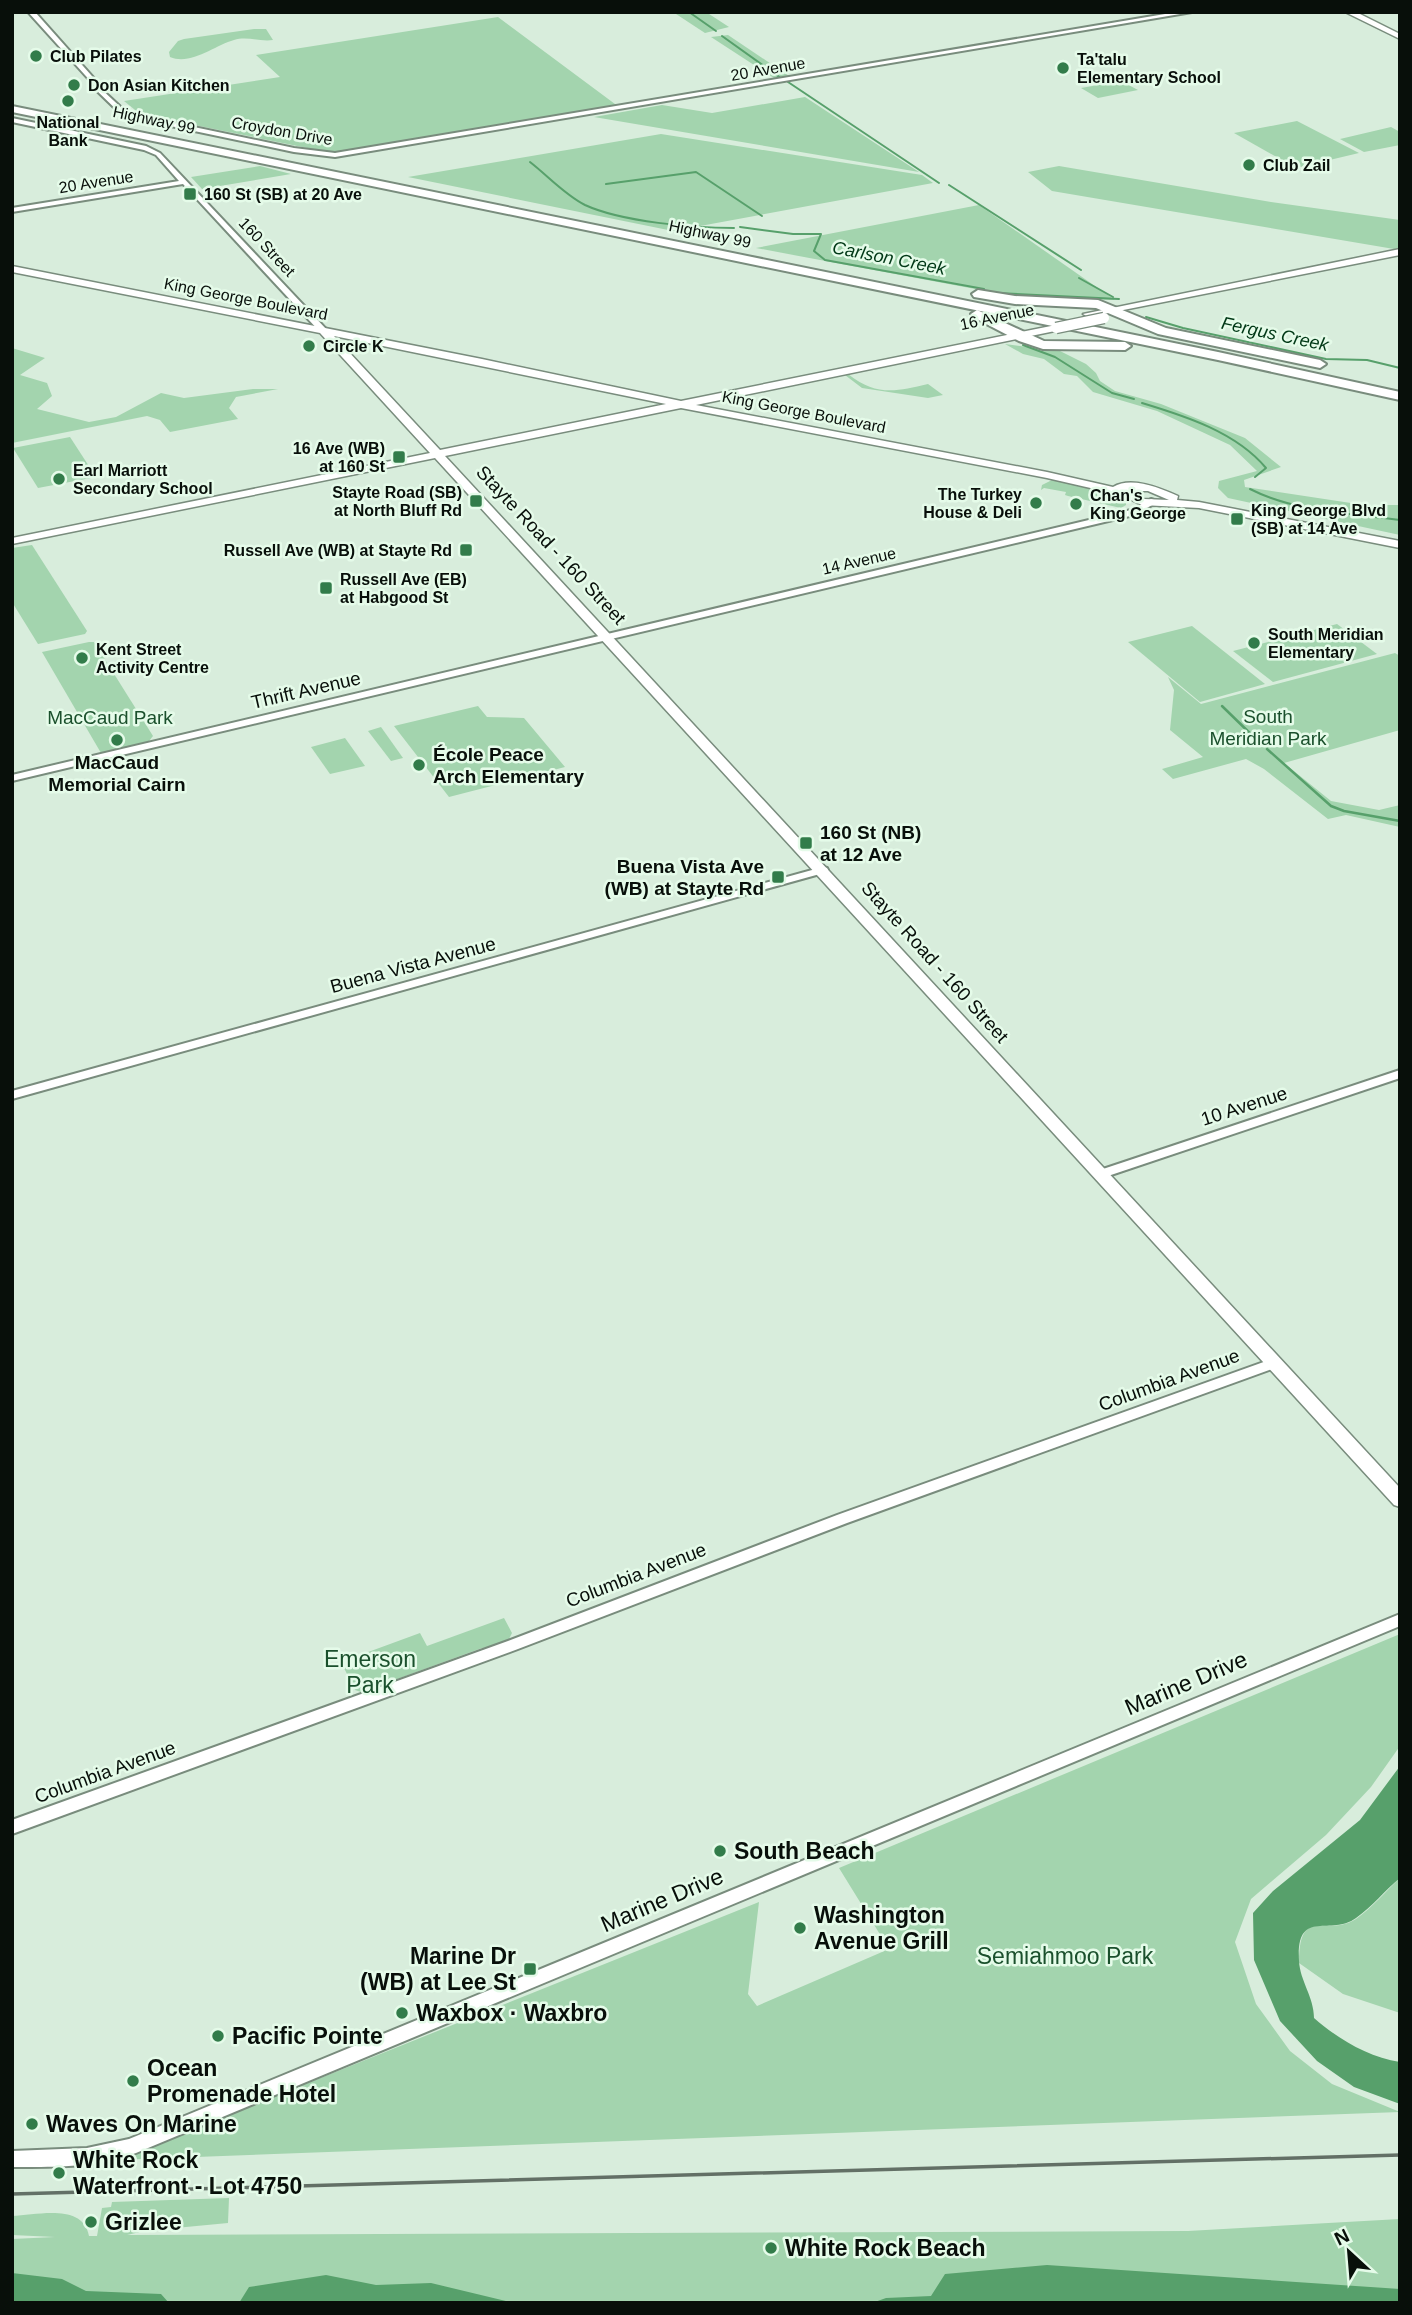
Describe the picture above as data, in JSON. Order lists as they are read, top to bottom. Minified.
{"streets":{"highway":["Highway 99"],"main road":["160 Street","King George Boulevard","16 Avenue","Stayte Road - 160 Street"],"street":["20 Avenue","Croydon Drive","14 Avenue","Thrift Avenue","Buena Vista Avenue","10 Avenue","Columbia Avenue","Marine Drive"]},"crossings":[["20 Avenue","Croydon Drive"],["20 Avenue","160 Street"],["160 Street","King George Boulevard"],["160 Street","16 Avenue"],["160 Street","Stayte Road - 160 Street"],["King George Boulevard","16 Avenue"],["King George Boulevard","14 Avenue"],["16 Avenue","Stayte Road - 160 Street"],["Stayte Road - 160 Street","14 Avenue"],["Stayte Road - 160 Street","Thrift Avenue"],["Stayte Road - 160 Street","Buena Vista Avenue"],["Stayte Road - 160 Street","10 Avenue"],["Stayte Road - 160 Street","Columbia Avenue"],["14 Avenue","Thrift Avenue"]],"water":["Carlson Creek","Fergus Creek"],"parks":["South Meridian Park","MacCaud Park","Emerson Park","Semiahmoo Park"],"places":{"other":["Club Pilates","Ta'talu Elementary School","Don Asian Kitchen","National Bank","Club Zail","Circle K","Earl Marriott Secondary School","The Turkey House & Deli","Chan's King George","South Meridian Elementary","Kent Street Activity Centre","MacCaud Memorial Cairn","École Peace Arch Elementary","South Beach","Washington Avenue Grill","Waxbox · Waxbro","Pacific Pointe","Ocean Promenade Hotel","Waves On Marine","White Rock Waterfront - Lot 4750","Grizlee","White Rock Beach"],"transit":["160 St (SB) at 20 Ave","16 Ave (WB) at 160 St","Stayte Road (SB) at North Bluff Rd","King George Blvd (SB) at 14 Ave","Russell Ave (WB) at Stayte Rd","Russell Ave (EB) at Habgood St","160 St (NB) at 12 Ave","Buena Vista Ave (WB) at Stayte Rd","Marine Dr (WB) at Lee St"]},"north":"top left"}
